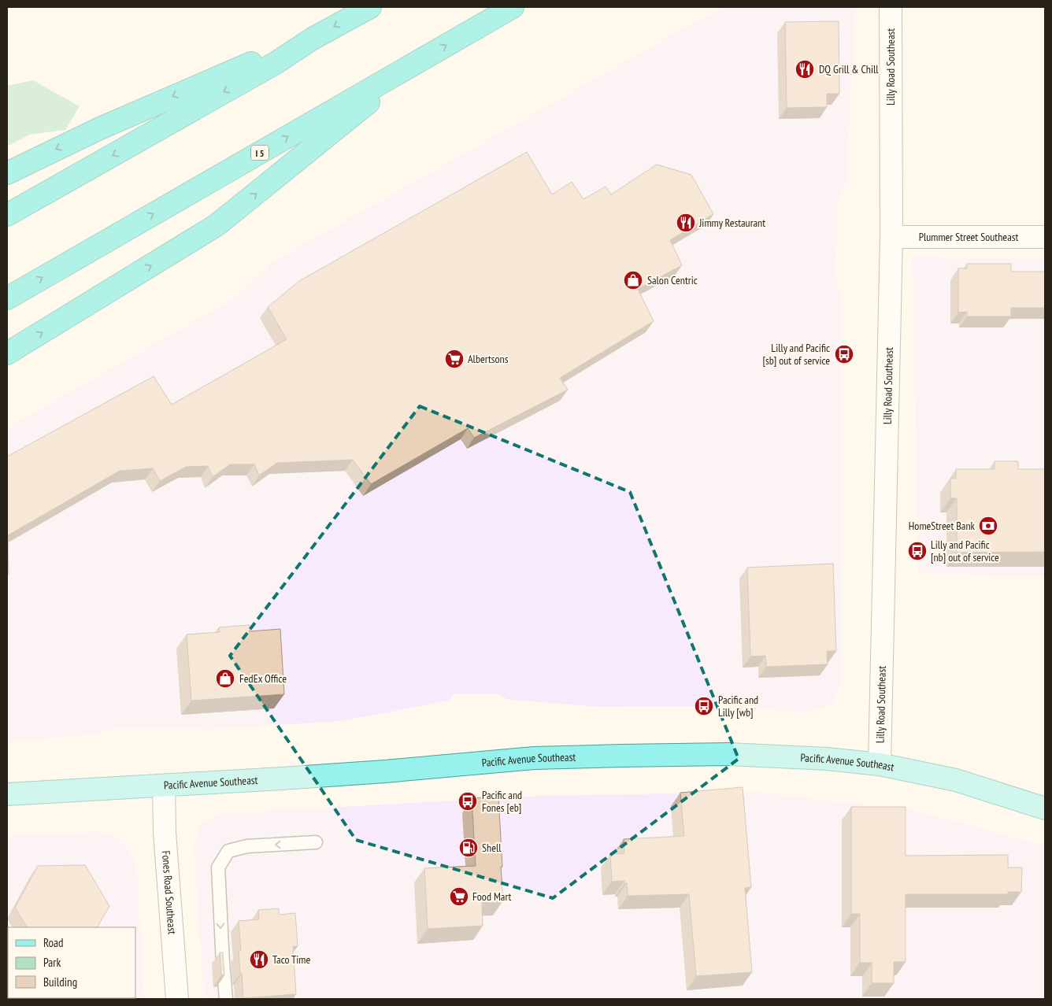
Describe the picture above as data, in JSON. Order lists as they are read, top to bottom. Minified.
{"streets":{"highway":["I 5"],"main road":["Pacific Avenue Southeast"],"street":["Lilly Road Southeast","Plummer Street Southeast","Fones Road Southeast"]},"crossings":[["Lilly Road Southeast","Plummer Street Southeast"],["Lilly Road Southeast","Pacific Avenue Southeast"],["Pacific Avenue Southeast","Fones Road Southeast"]],"places":{"restaurant":["DQ Grill & Chill","Jimmy Restaurant","Taco Time"],"shop":["Salon Centric","FedEx Office"],"bus stop":["Lilly and Pacific [sb] out of service","Lilly and Pacific [nb] out of service","Pacific and Lilly [wb]","Pacific and Fones [eb]"],"supermarket":["Albertsons","Food Mart"],"bank":["HomeStreet Bank"],"fuel station":["Shell"]},"legend":["Road","Park","Building"]}
